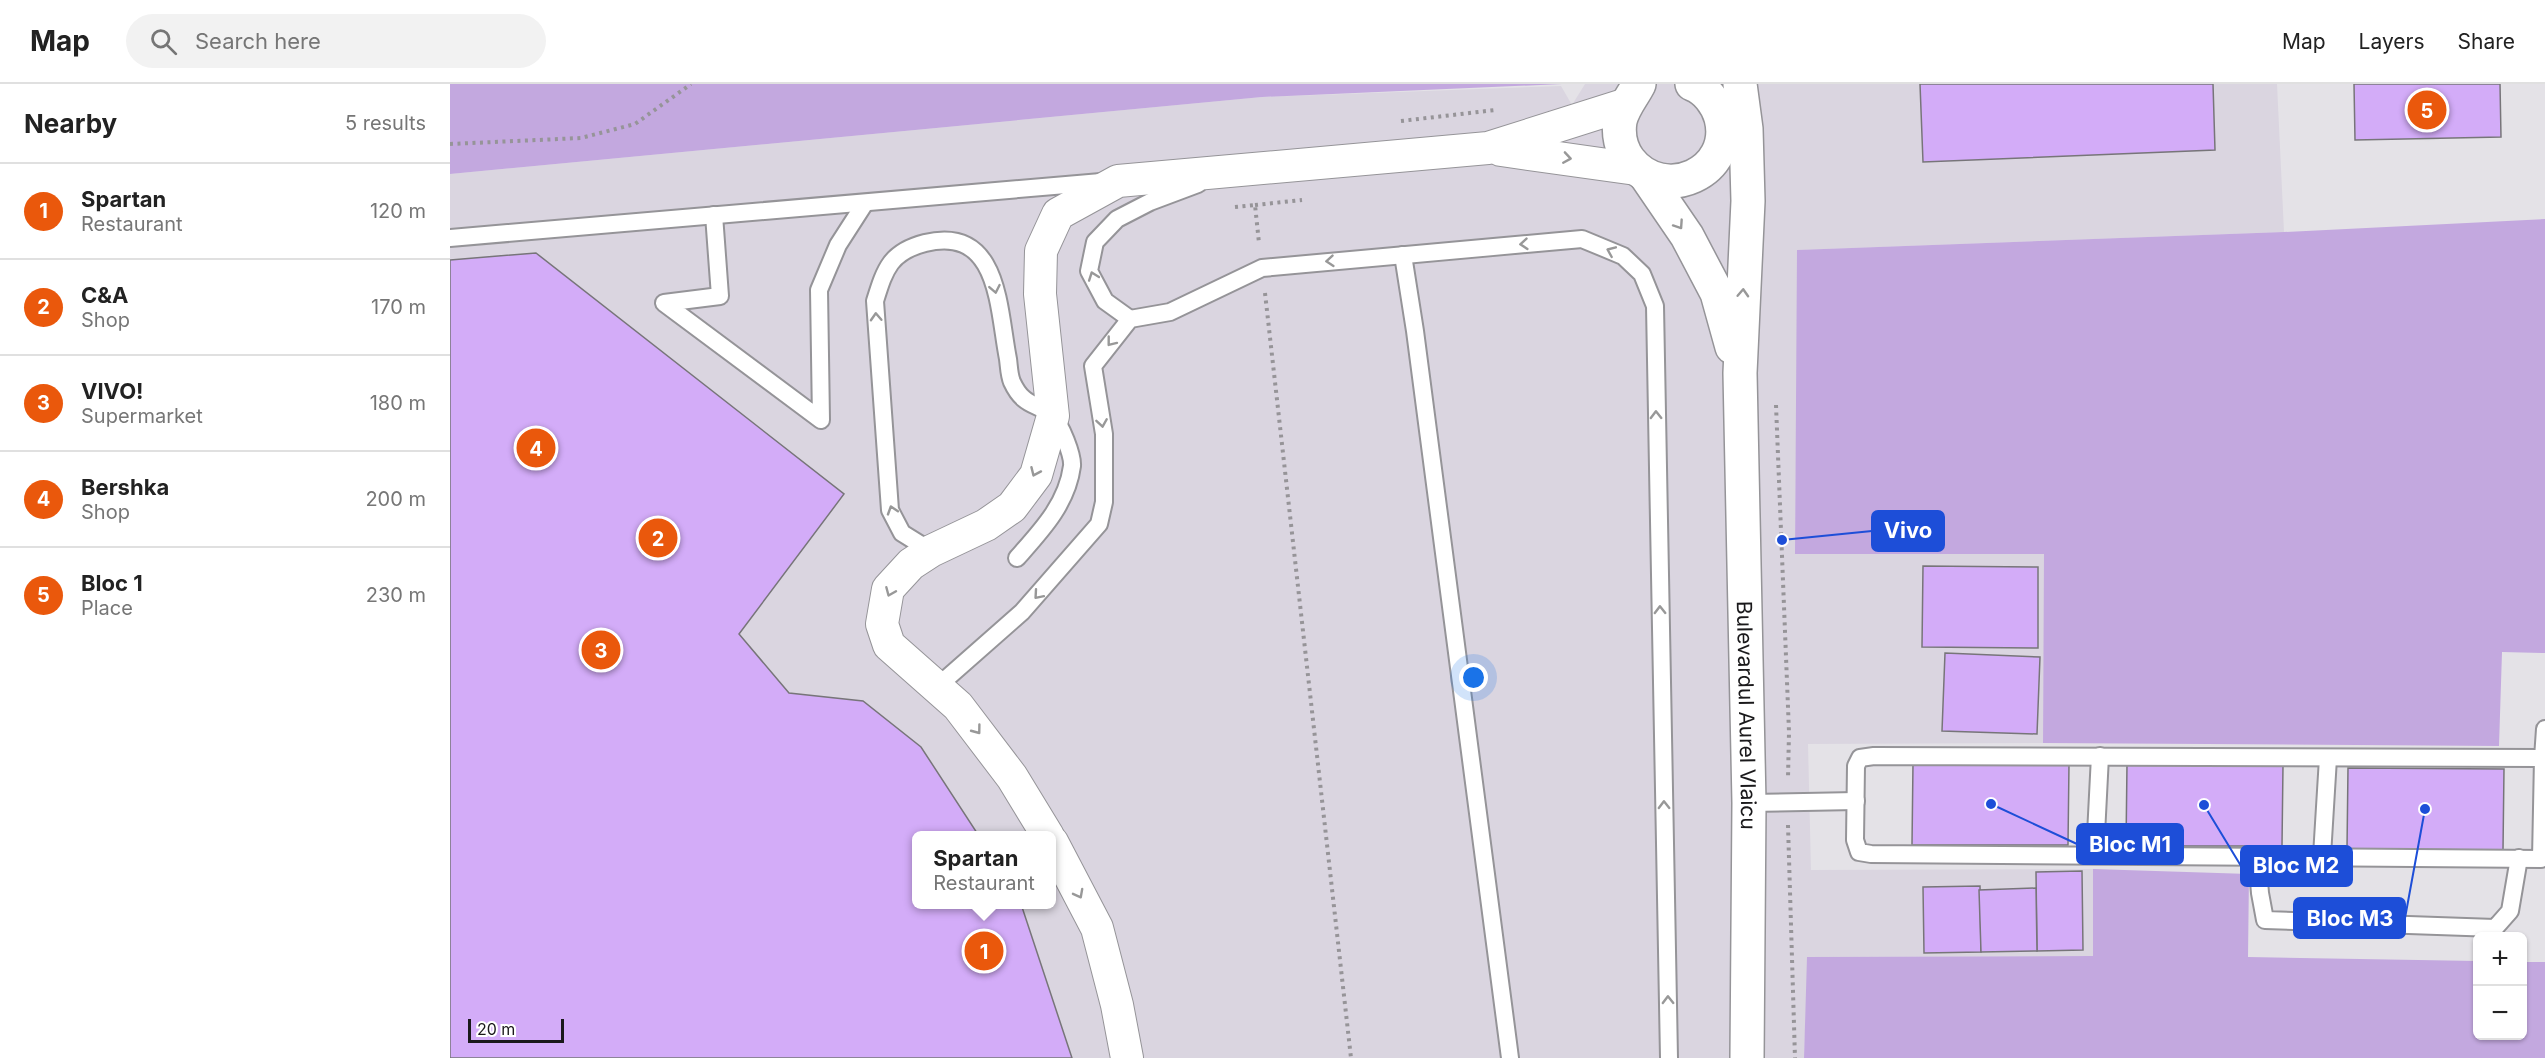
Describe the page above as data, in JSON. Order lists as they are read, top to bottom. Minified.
{"streets":{"main road":["Bulevardul Aurel Vlaicu"]},"places":["Vivo","Bloc M1","Bloc M2","Bloc M3"],"scale_bar":"20 m","page":{"header":"Map","search":"Search here","nav":["Map","Layers","Share"],"heading":["Nearby","5 results"],"pins":["5","4","2","3","1"],"list":[{"mark":"1","name":"Spartan","note":"Restaurant","value":"120 m"},{"mark":"2","name":"C&A","note":"Shop","value":"170 m"},{"mark":"3","name":"VIVO!","note":"Supermarket","value":"180 m"},{"mark":"4","name":"Bershka","note":"Shop","value":"200 m"},{"mark":"5","name":"Bloc 1","note":"Place","value":"230 m"}],"popup":["Spartan","Restaurant"],"map_buttons":["+","−"],"scale":"20 m"}}
